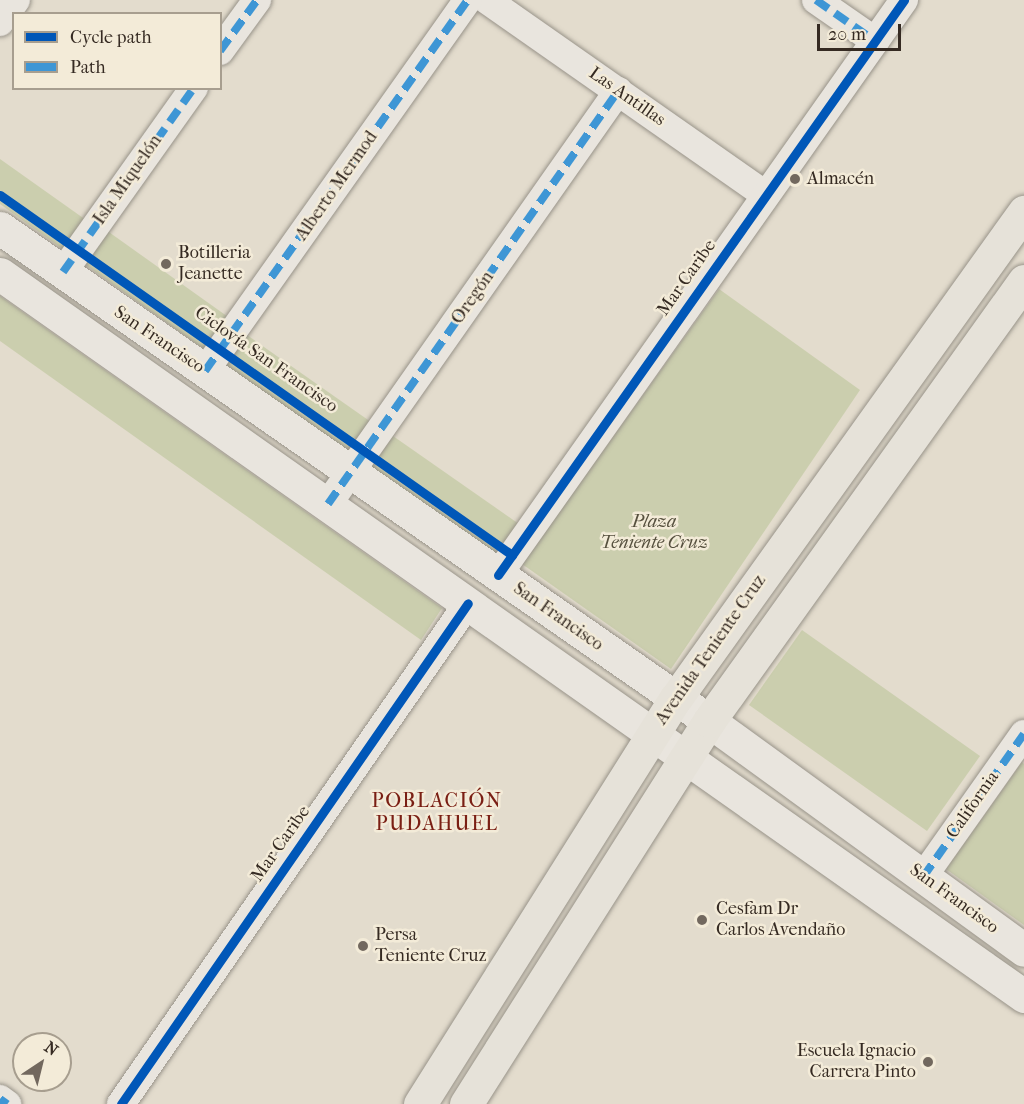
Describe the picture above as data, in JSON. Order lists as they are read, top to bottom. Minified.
{"streets":{"main road":["San Francisco","Avenida Teniente Cruz"],"street":["Las Antillas","Isla Miquelón","Alberto Mermod","Mar Caribe","Oregón","California"],"cycle path":["Ciclovía San Francisco"]},"crossings":[["Las Antillas","Mar Caribe"],["Las Antillas","Oregón"],["Isla Miquelón","San Francisco"],["Alberto Mermod","San Francisco"],["Mar Caribe","San Francisco"],["Oregón","San Francisco"],["San Francisco","Avenida Teniente Cruz"],["San Francisco","California"]],"districts":["POBLACIÓN PUDAHUEL"],"parks":["Plaza Teniente Cruz"],"places":["Almacén","Botilleria Jeanette","Cesfam Dr Carlos Avendaño","Persa Teniente Cruz","Escuela Ignacio Carrera Pinto"],"legend":["Cycle path","Path"],"scale_bar":"20 m","north":"top right"}
